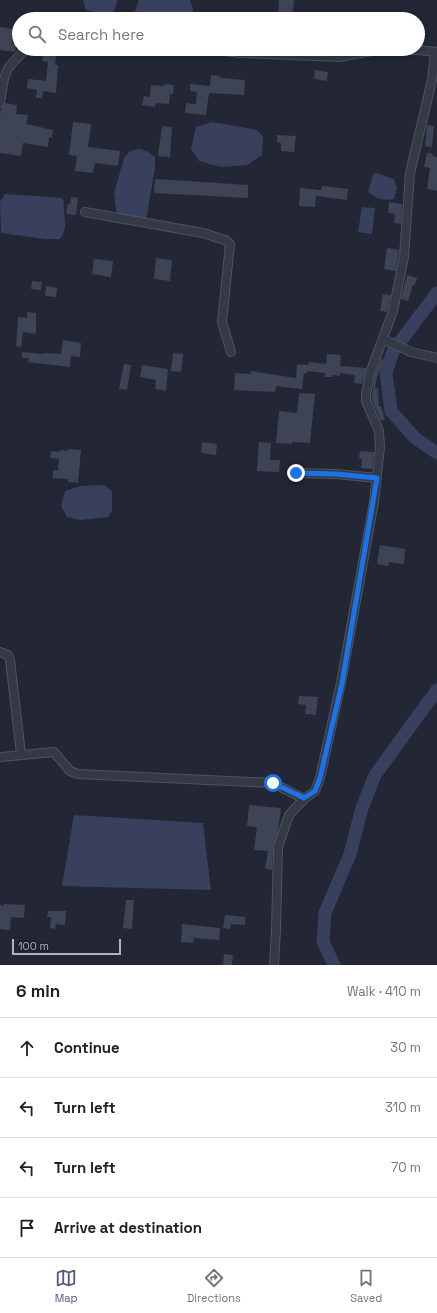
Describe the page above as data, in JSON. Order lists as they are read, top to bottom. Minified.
{"scale_bar":"100 m","page":{"search":"Search here","scale":"100 m","heading":["6 min","Walk · 410 m"],"list":[["Continue","30 m"],["Turn left","310 m"],["Turn left","70 m"],"Arrive at destination"],"nav":["Map","Directions","Saved"]}}
